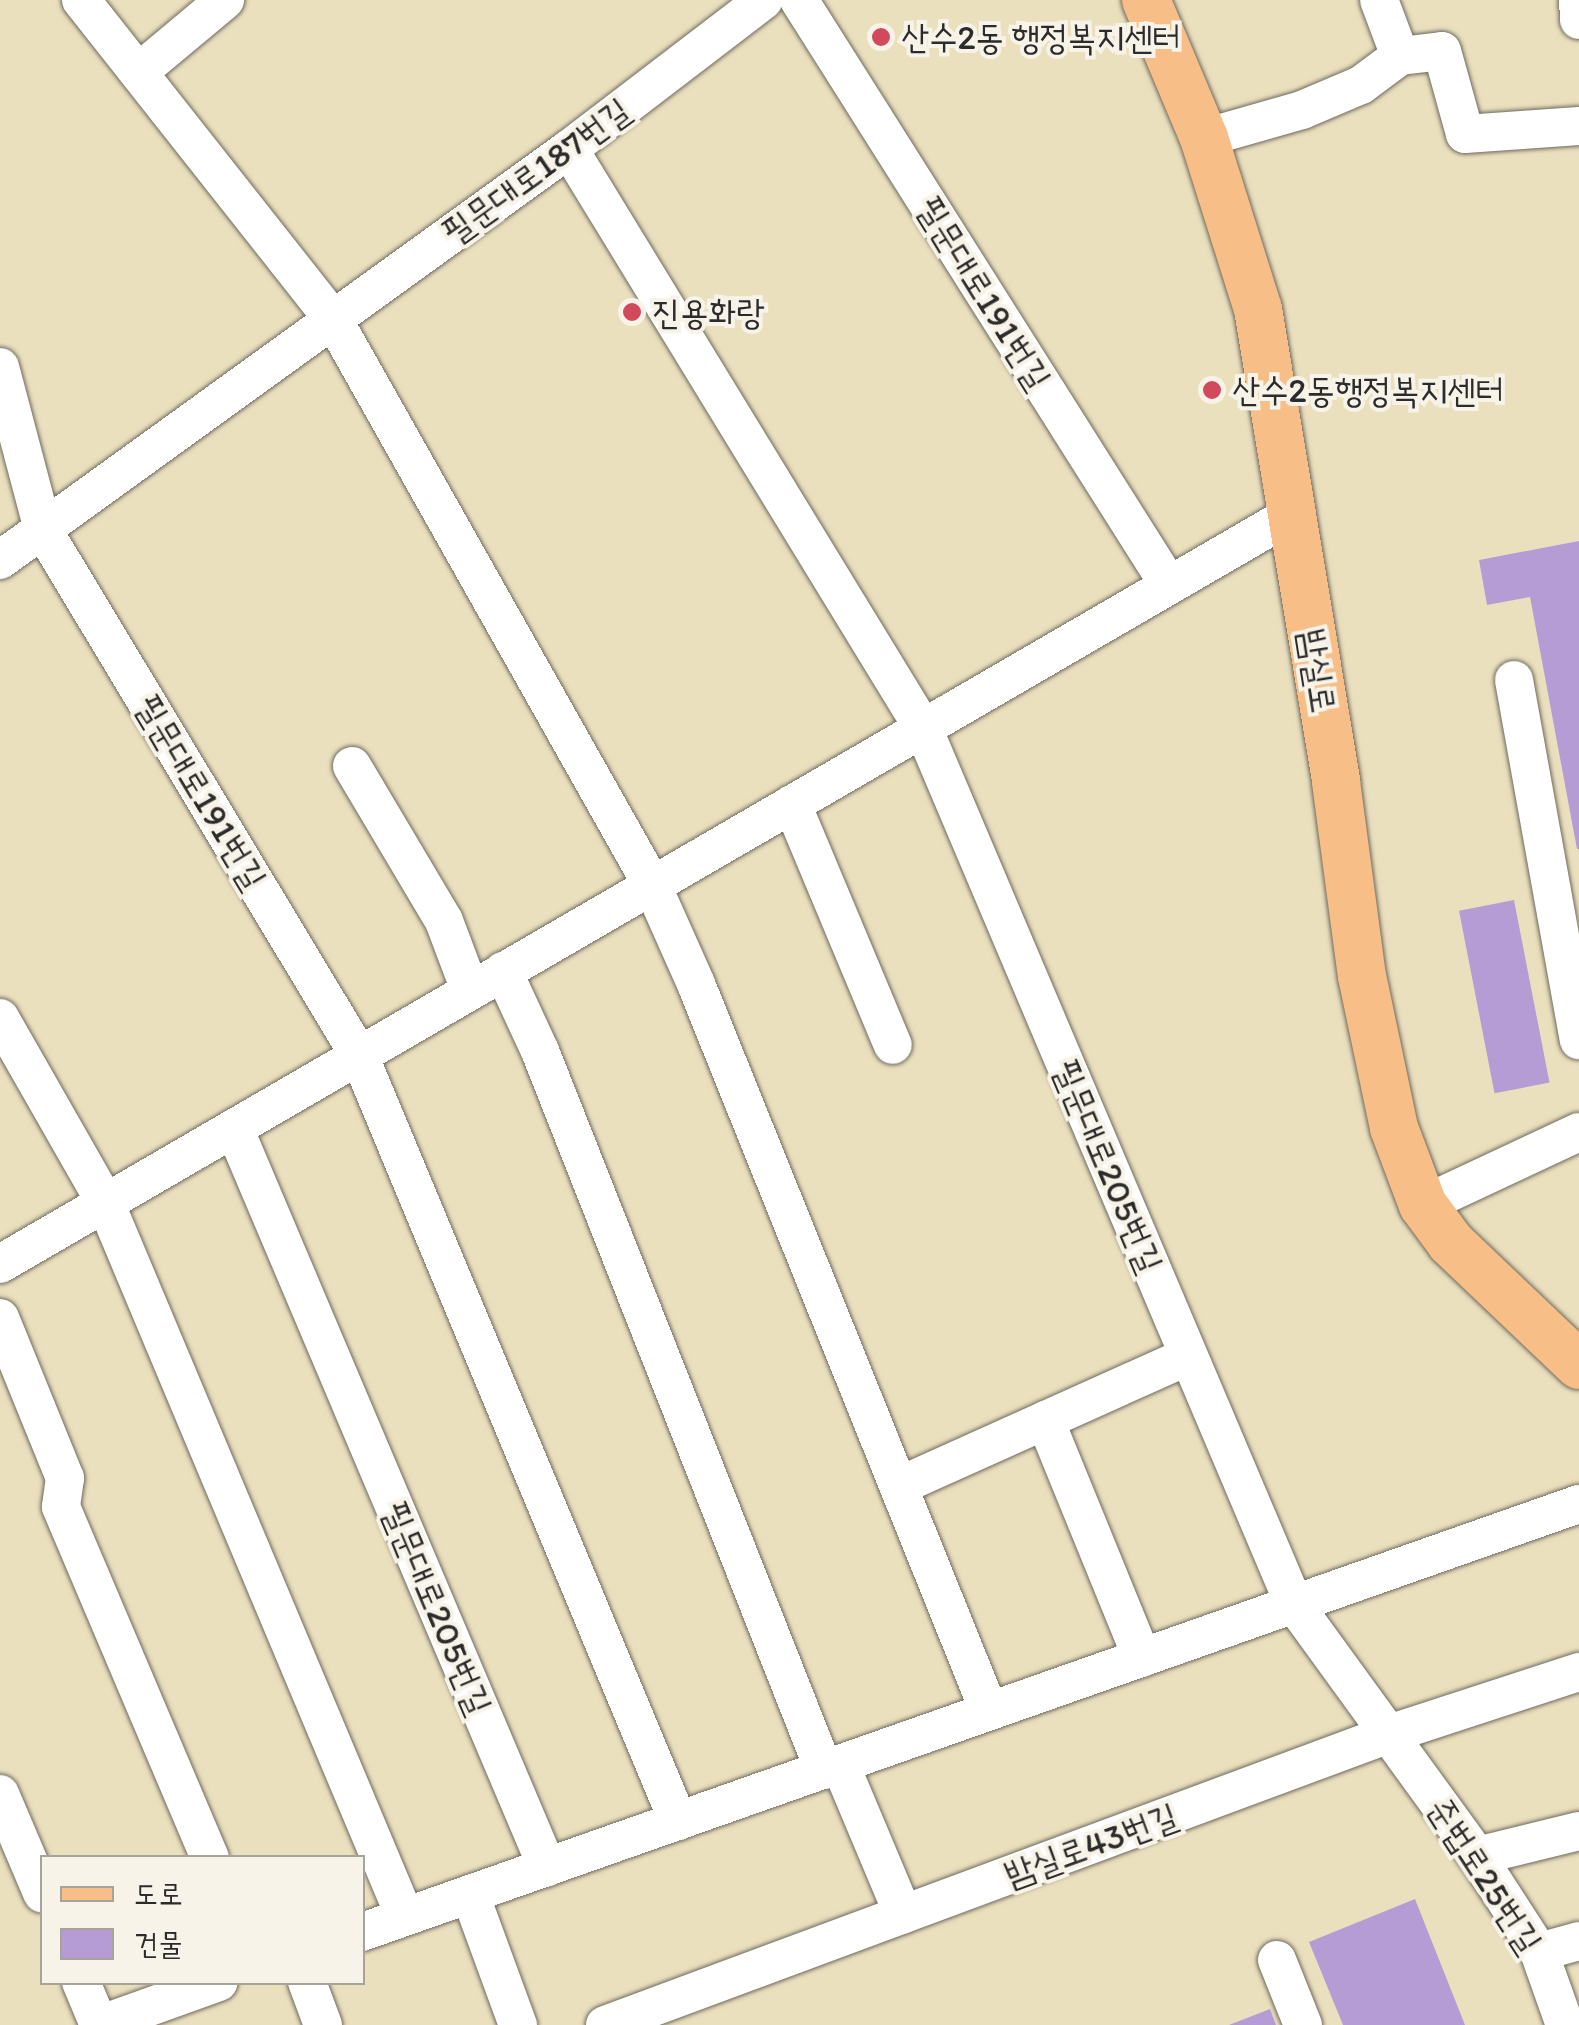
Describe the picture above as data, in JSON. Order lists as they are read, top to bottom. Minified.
{"streets":{"main road":["밤실로"],"street":["필문대로187번길","필문대로191번길","필문대로205번길","밤실로43번길","준법로25번길"]},"crossings":[["필문대로187번길","필문대로191번길"],["필문대로205번길","준법로25번길"],["밤실로43번길","준법로25번길"]],"places":["산수2동 행정복지센터","진용화랑","산수2동행정복지센터"],"legend":["도로","건물"]}
